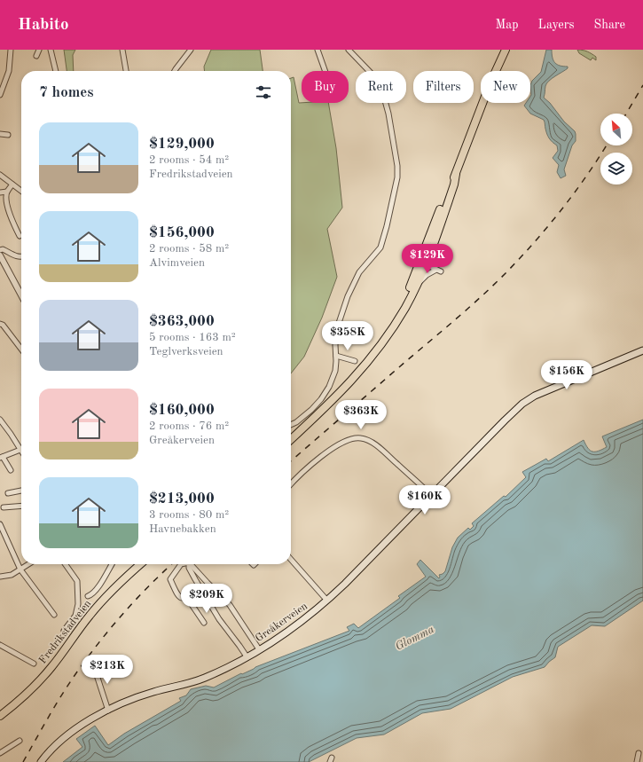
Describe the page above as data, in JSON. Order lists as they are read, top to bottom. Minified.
{"streets":{"main road":["Greåkerveien","Fredrikstadveien"]},"water":["Glomma"],"north":"top left","page":{"header":"Habito","nav":["Map","Layers","Share"],"chip":["Buy","Rent","Filters","New"],"heading":"7 homes","list":[{"name":"$129,000","note":"2 rooms · 54 m² · Fredrikstadveien"},{"name":"$156,000","note":"2 rooms · 58 m² · Alvimveien"},{"name":"$363,000","note":"5 rooms · 163 m² · Teglverksveien"},{"name":"$160,000","note":"2 rooms · 76 m² · Greåkerveien"},{"name":"$213,000","note":"3 rooms · 80 m² · Havnebakken"}],"price":["$129K","$358K","$156K","$363K","$160K","$209K","$213K"]}}
